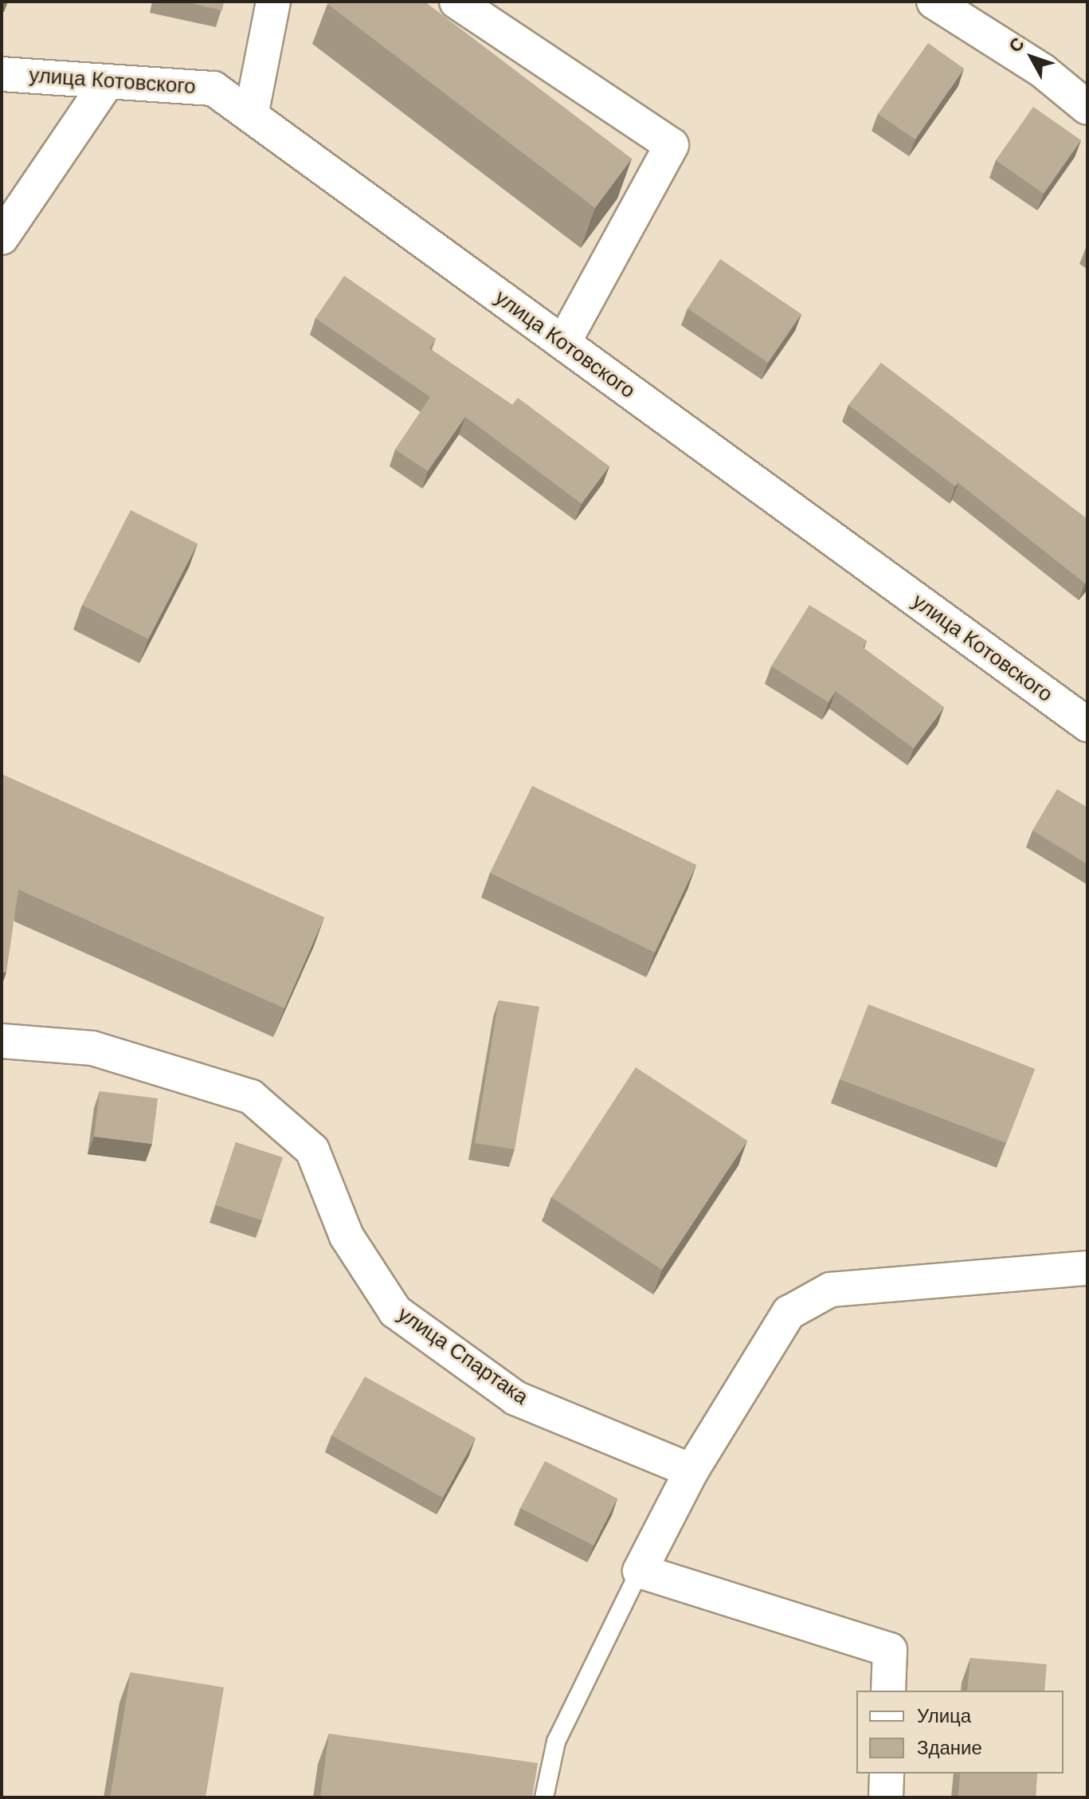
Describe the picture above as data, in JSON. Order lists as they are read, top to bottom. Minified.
{"streets":{"street":["улица Котовского","улица Спартака"]},"legend":["Улица","Здание"],"north":"top left"}
